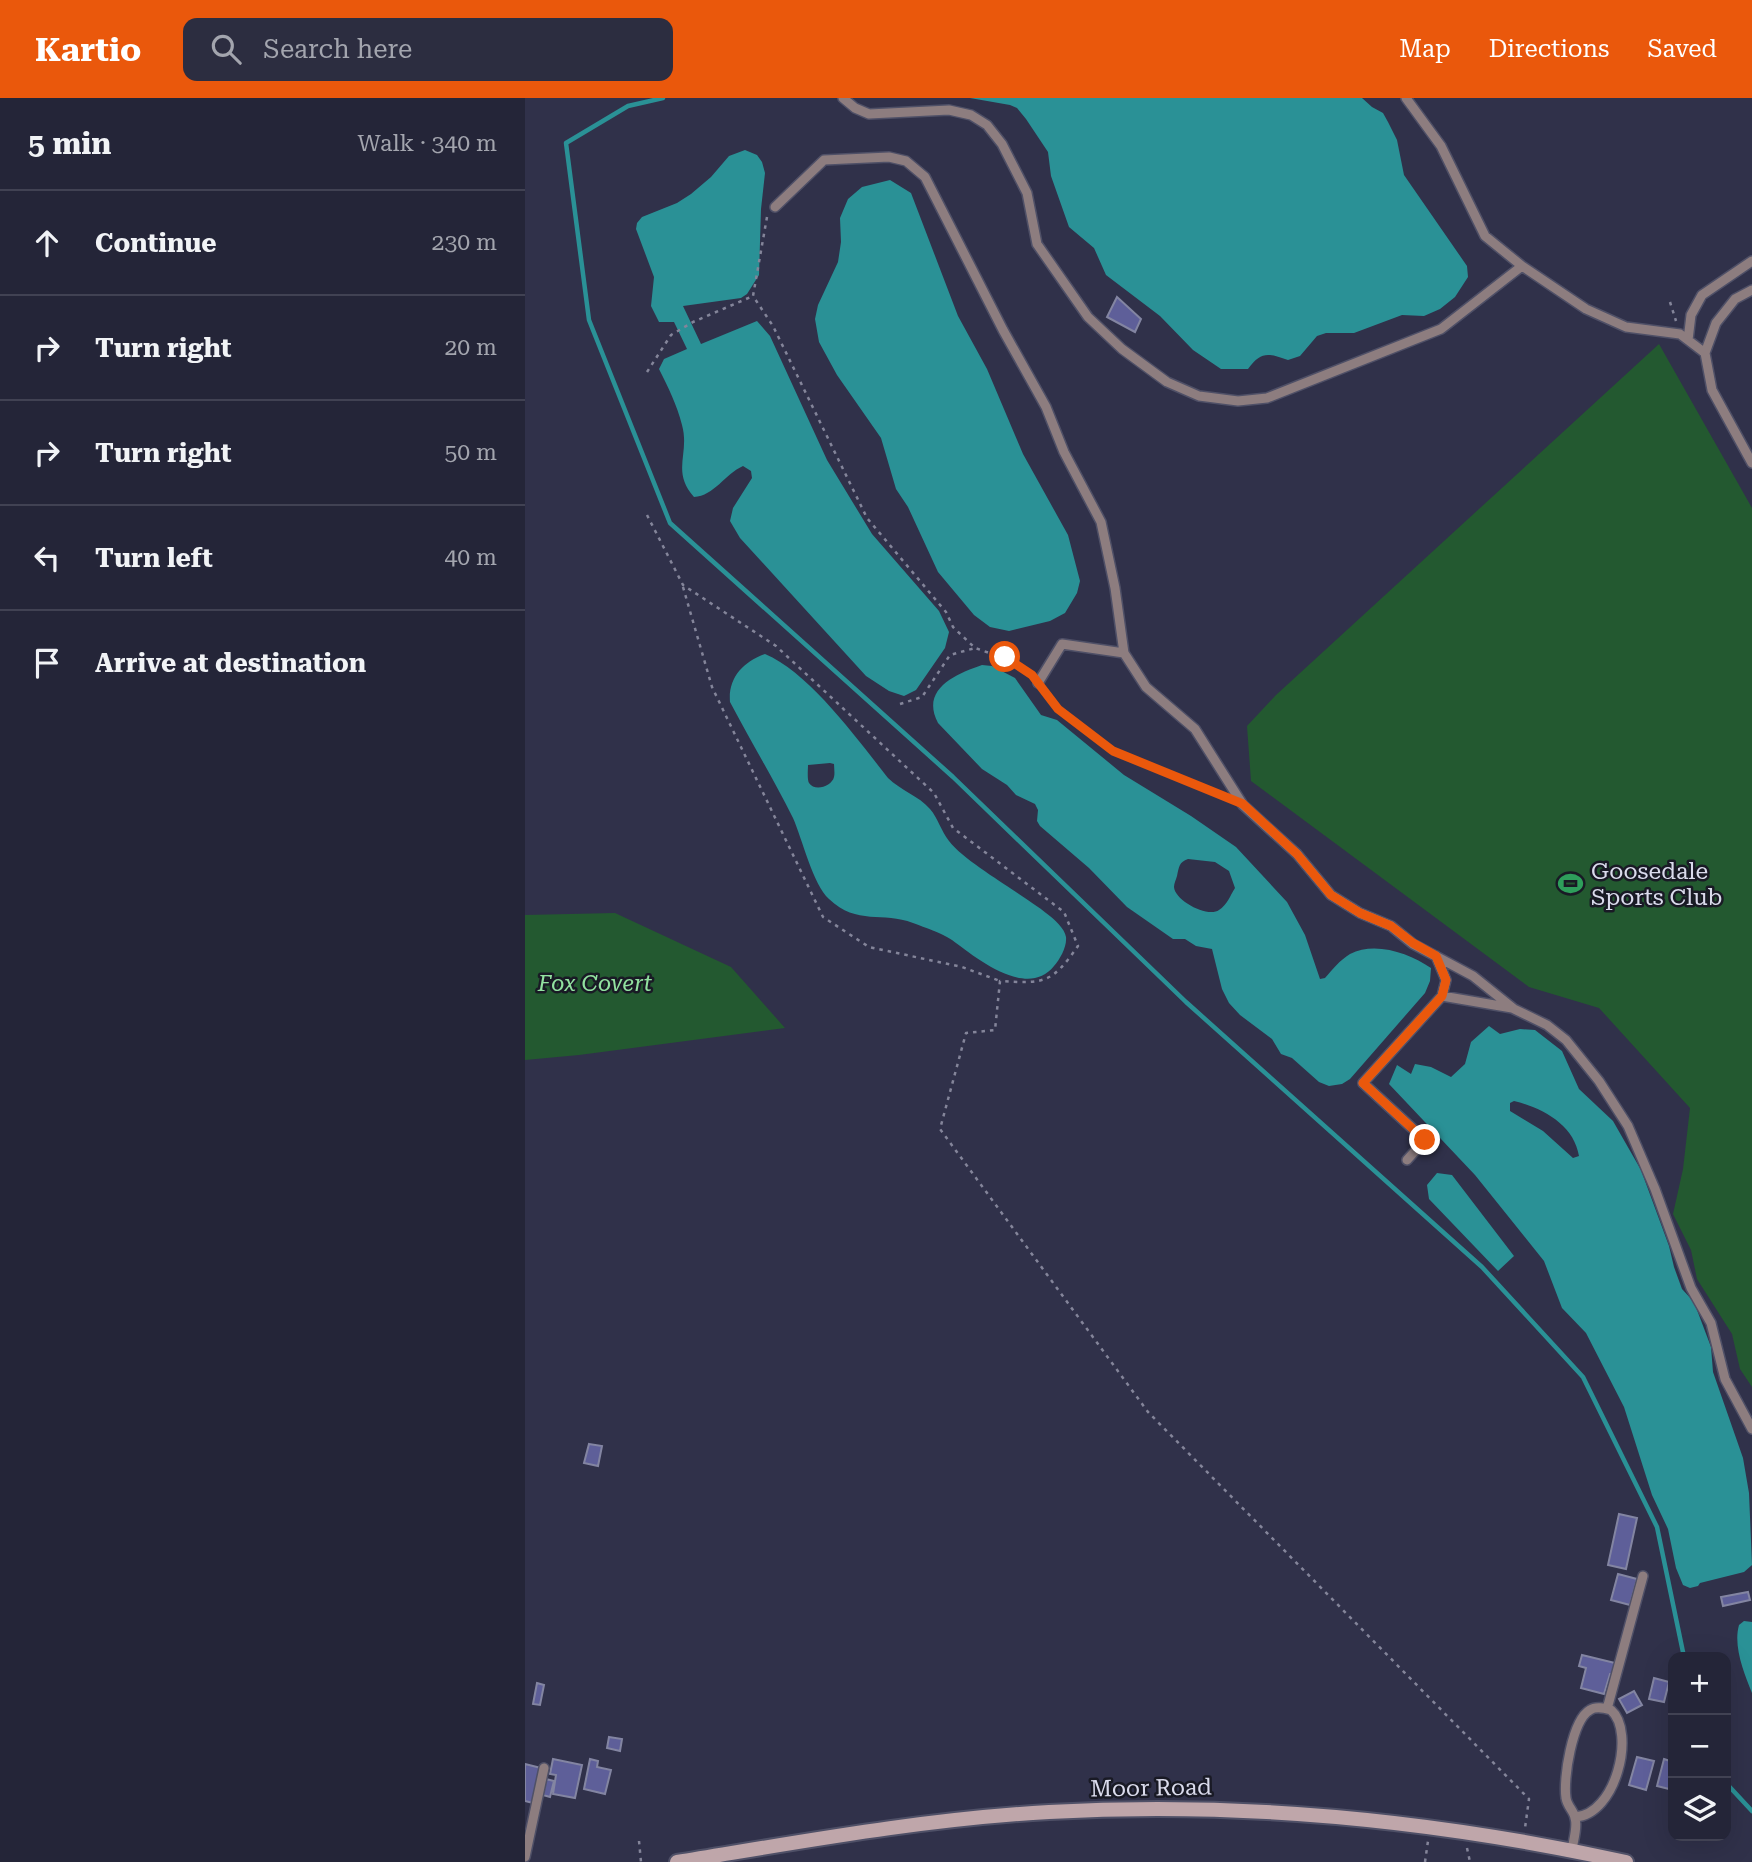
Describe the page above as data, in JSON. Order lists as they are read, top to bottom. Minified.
{"streets":{"main road":["Moor Road"]},"parks":["Fox Covert"],"places":{"sports":["Goosedale Sports Club"]},"page":{"header":"Kartio","search":"Search here","nav":["Map","Directions","Saved"],"heading":["5 min","Walk · 340 m"],"list":[["Continue","230 m"],["Turn right","20 m"],["Turn right","50 m"],["Turn left","40 m"],"Arrive at destination"],"map_buttons":["+","−"]}}
